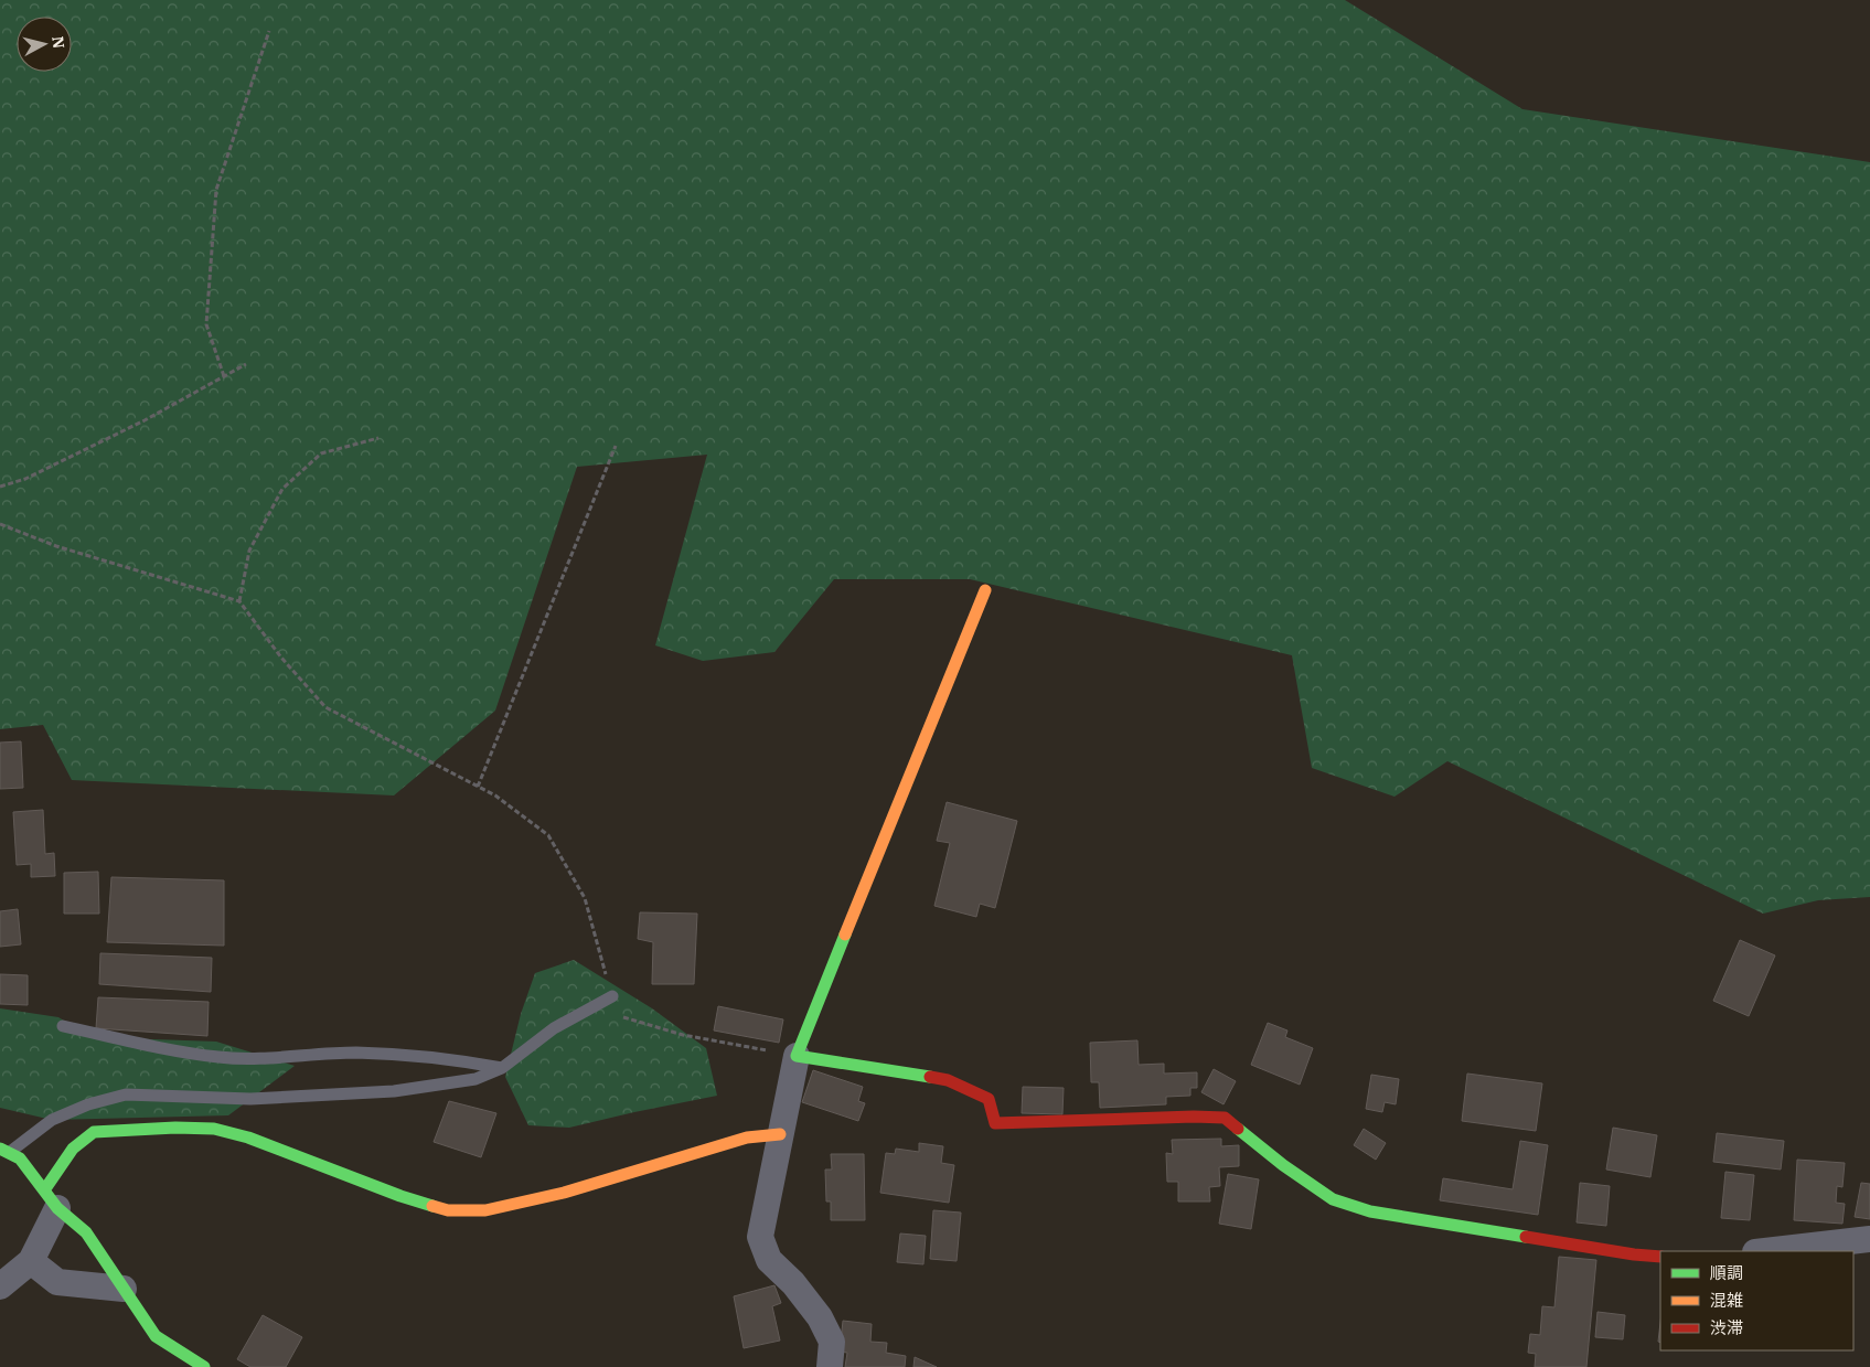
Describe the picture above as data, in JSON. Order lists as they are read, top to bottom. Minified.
{"legend":["順調","混雑","渋滞"],"north":"right"}
